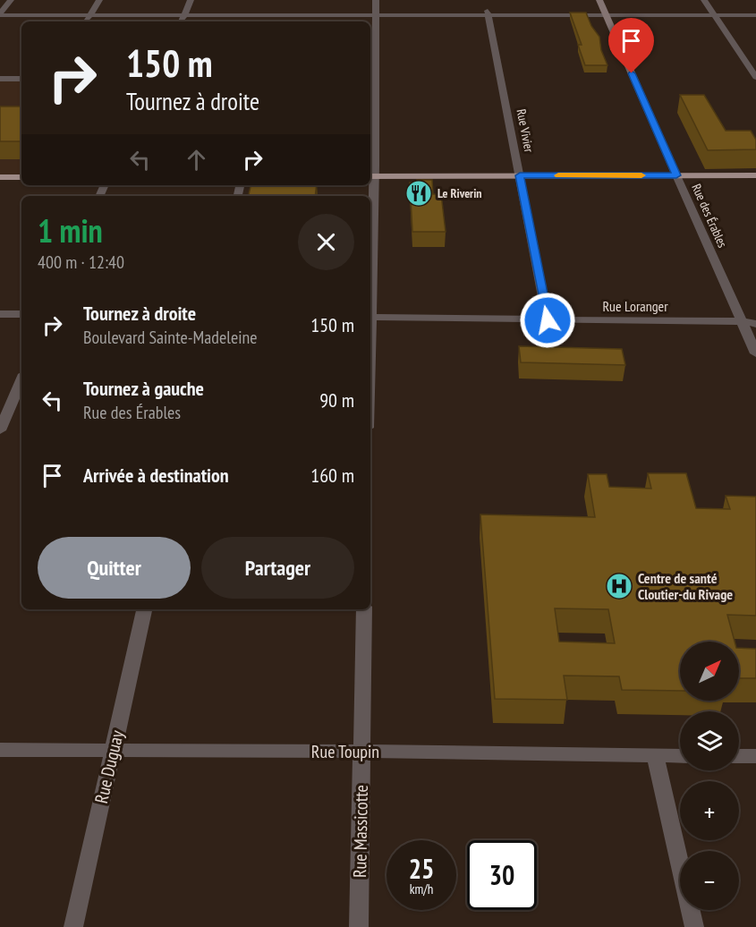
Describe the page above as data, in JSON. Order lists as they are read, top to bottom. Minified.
{"streets":{"street":["Rue Vivier","Rue des Érables","Rue Loranger","Rue Toupin","Rue Duguay","Rue Massicotte"]},"crossings":[["Rue Vivier","Rue Loranger"],["Rue des Érables","Rue Loranger"],["Rue Toupin","Rue Duguay"],["Rue Toupin","Rue Massicotte"]],"places":{"restaurant":["Le Riverin"],"hospital":["Centre de santé Cloutier-du Rivage"]},"north":"top right","page":{"turn":["150 m","Tournez à droite"],"heading":["1 min","400 m · 12:40"],"list":[{"name":"Tournez à droite","note":"Boulevard Sainte-Madeleine","value":"150 m"},{"name":"Tournez à gauche","note":"Rue des Érables","value":"90 m"},{"name":"Arrivée à destination","value":"160 m"}],"buttons":["Quitter","Partager"],"map_buttons":["+","−"],"speed":"25 km/h","limit":"30"}}
